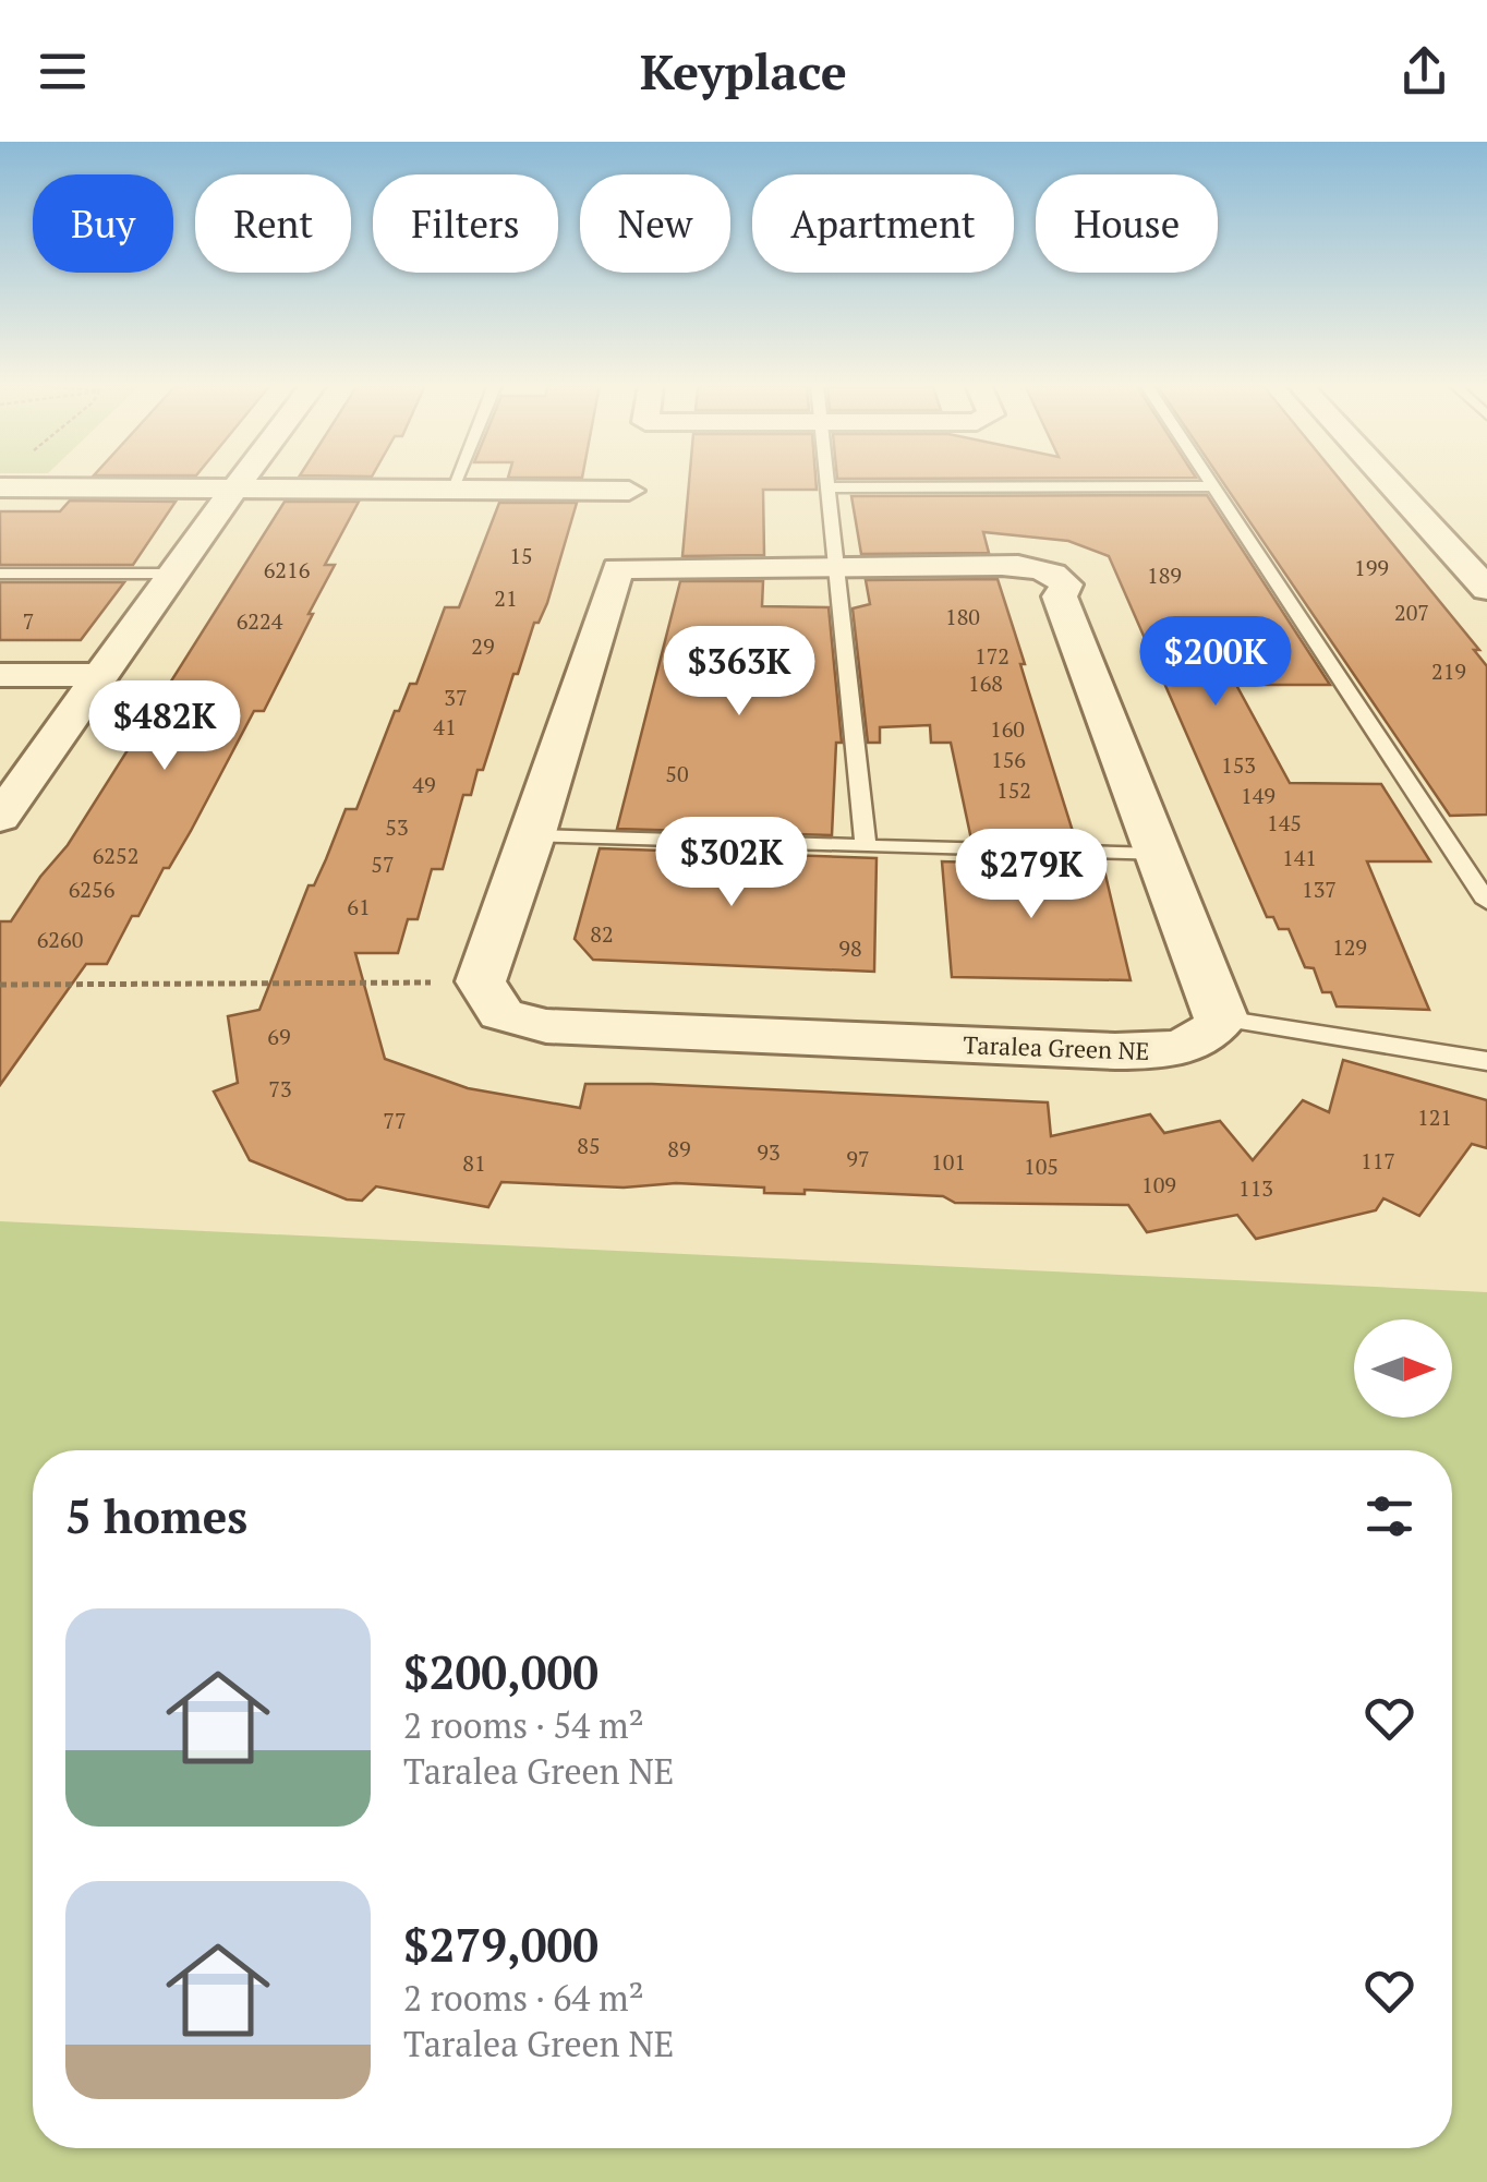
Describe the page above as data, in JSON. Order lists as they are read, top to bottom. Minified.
{"streets":{"street":["Taralea Green NE"]},"house_numbers":["15","199","6216","189","21","207","180","7","6224","29","172","219","168","37","41","160","156","153","50","49","152","149","145","53","6252","141","57","6256","137","61","82","6260","129","98","69","73","121","77","85","89","93","97","117","101","81","105","109","113"],"north":"right","page":{"header":"Keyplace","chip":["Buy","Rent","Filters","New","Apartment","House"],"price":["$200K","$363K","$482K","$302K","$279K"],"heading":"5 homes","list":[{"name":"$200,000","note":"2 rooms · 54 m² · Taralea Green NE"},{"name":"$279,000","note":"2 rooms · 64 m² · Taralea Green NE"}]}}
